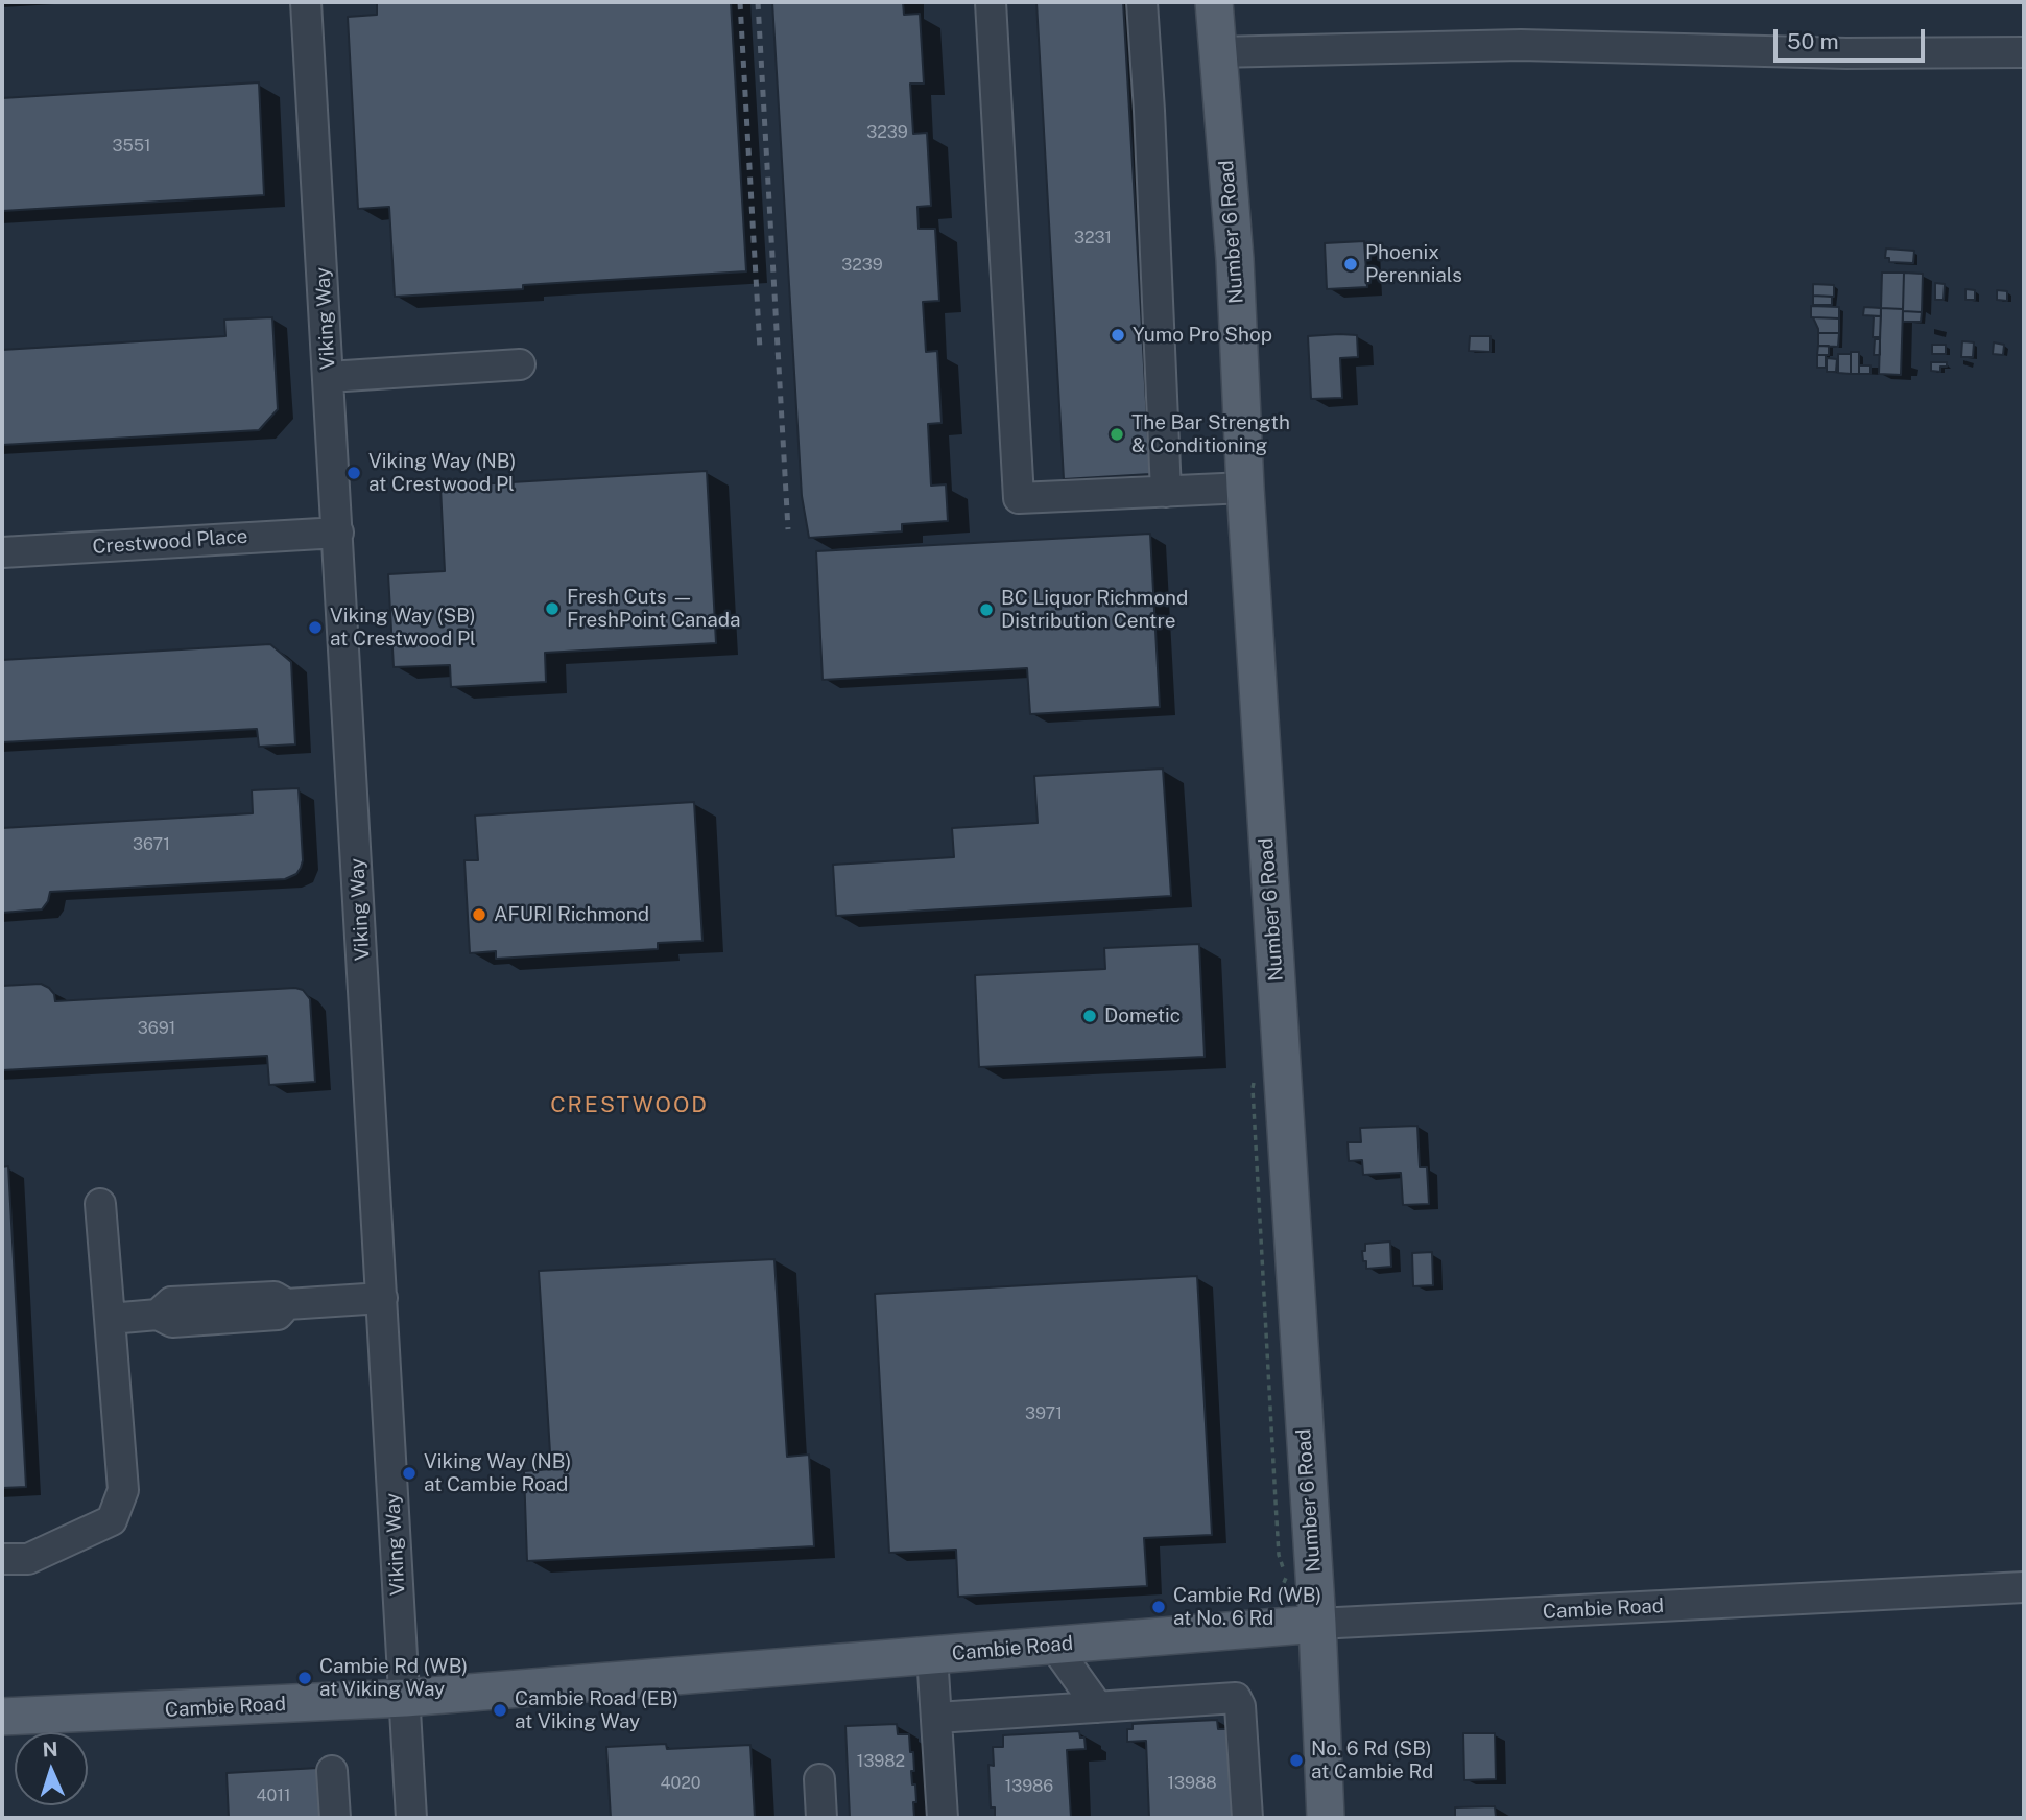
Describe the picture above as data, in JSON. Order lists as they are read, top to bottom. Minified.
{"streets":{"main road":["Number 6 Road","Cambie Road"],"street":["Viking Way","Crestwood Place"]},"crossings":[["Number 6 Road","Cambie Road"],["Viking Way","Crestwood Place"],["Viking Way","Cambie Road"]],"districts":["CRESTWOOD"],"places":["Phoenix Perennials","Yumo Pro Shop","The Bar Strength & Conditioning","Viking Way (NB) at Crestwood Pl","Fresh Cuts — FreshPoint Canada","BC Liquor Richmond Distribution Centre","Viking Way (SB) at Crestwood Pl","AFURI Richmond","Dometic","Viking Way (NB) at Cambie Road","Cambie Rd (WB) at No. 6 Rd","Cambie Rd (WB) at Viking Way","Cambie Road (EB) at Viking Way","No. 6 Rd (SB) at Cambie Rd"],"house_numbers":["3239","3551","3231","3239","3671","3691","3971","13982","4020","13988","13986","4011"],"scale_bar":"50 m","north":"top"}
